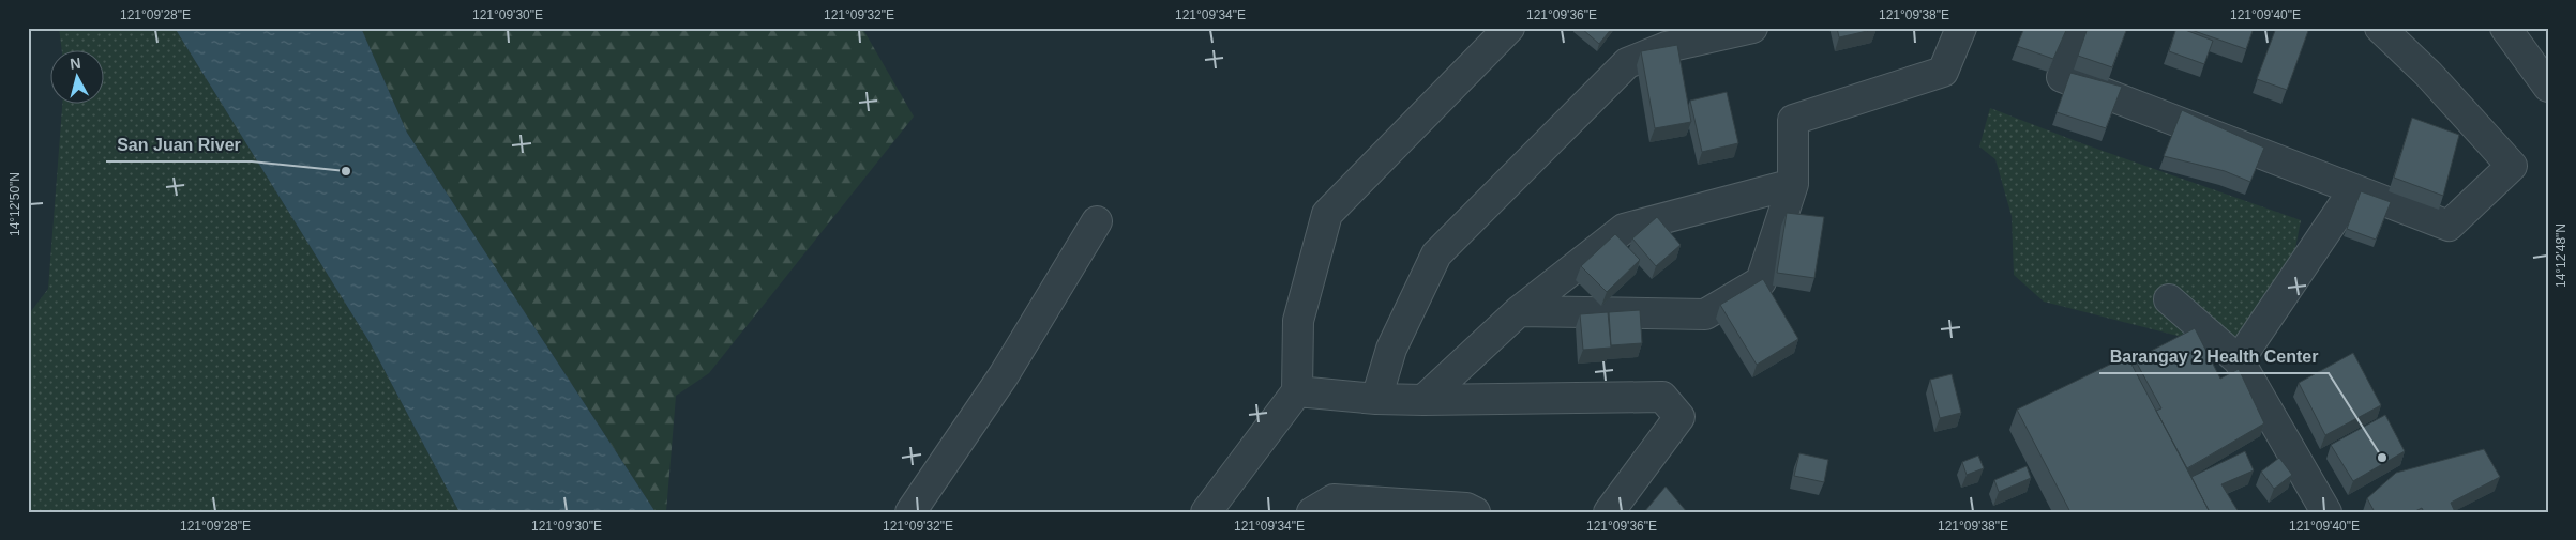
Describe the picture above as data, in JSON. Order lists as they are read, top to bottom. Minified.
{"places":["San Juan River","Barangay 2 Health Center"],"north":"top","coordinates":["121°09'28\"E","121°09'30\"E","121°09'32\"E","121°09'34\"E","121°09'36\"E","121°09'38\"E","121°09'40\"E","14°12'50\"N","14°12'48\"N"]}
